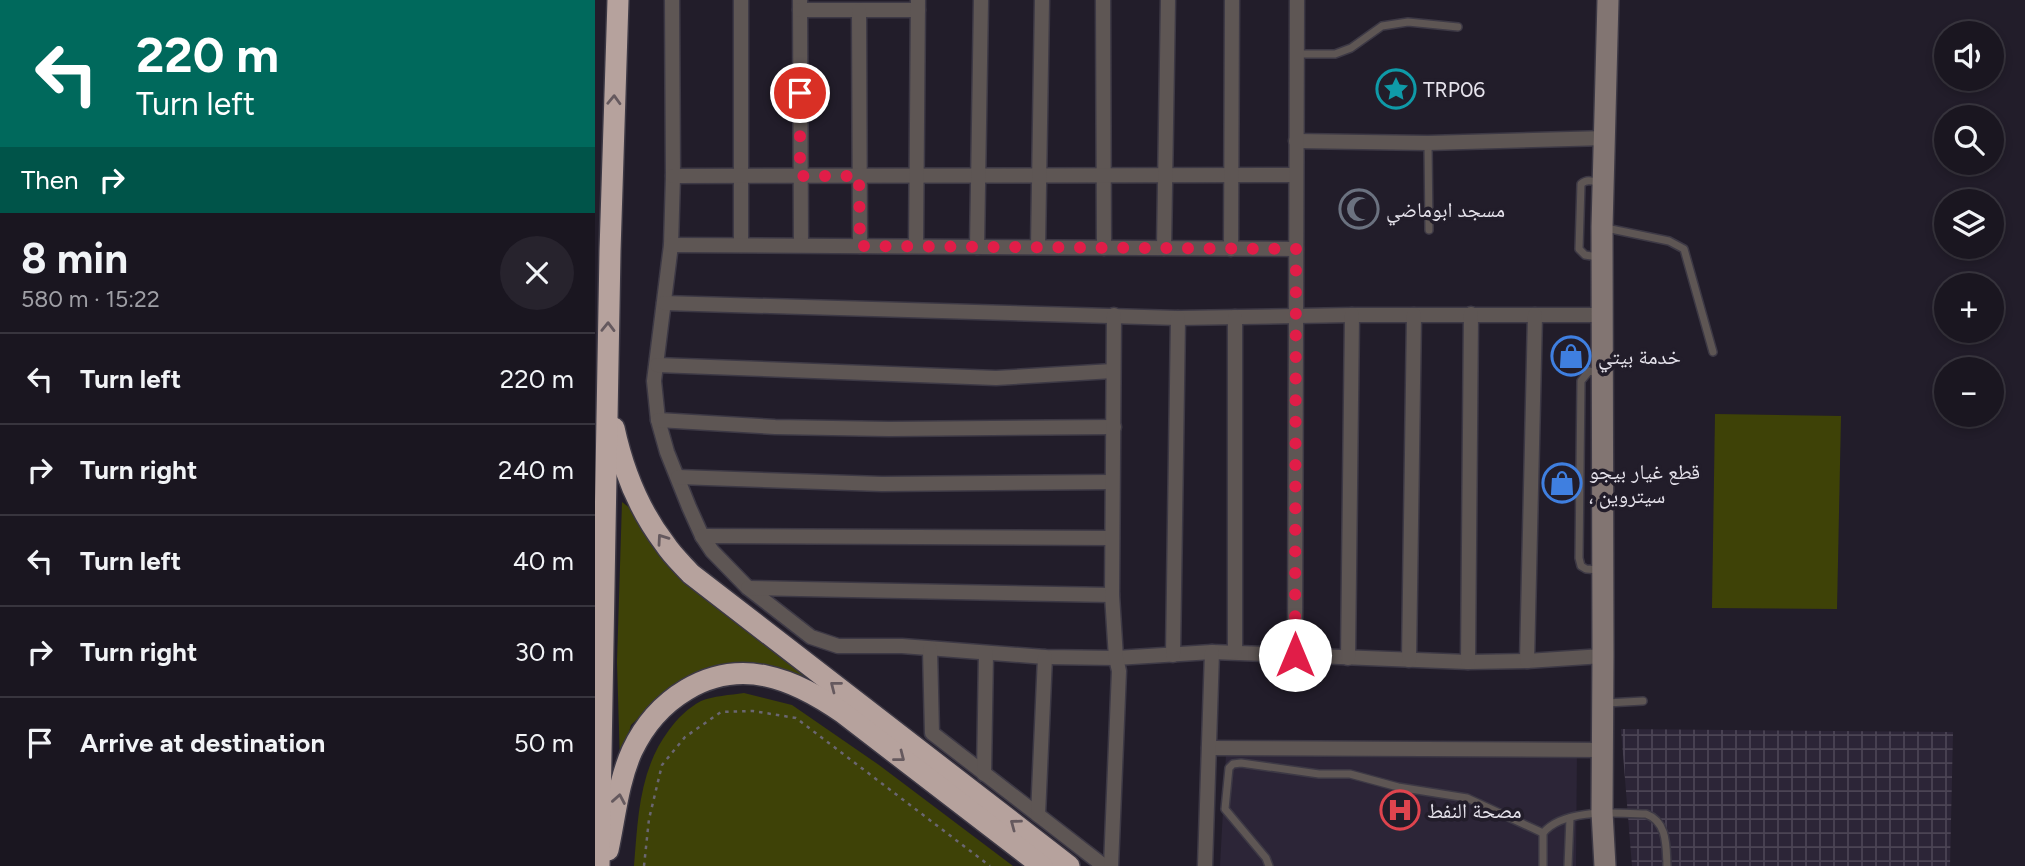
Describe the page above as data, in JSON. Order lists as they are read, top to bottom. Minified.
{"places":{"place":["TRP06"],"mosque":["مسجد ابوماضي"],"shop":["خدمة بيتي","قطع غيار بيجو ، سيتروين"],"hospital":["مصحة النفط"]},"page":{"turn":["220 m","Turn left"],"map_buttons":["+","−"],"then":"Then","heading":["8 min","580 m · 15:22"],"list":[{"name":"Turn left","value":"220 m"},{"name":"Turn right","value":"240 m"},{"name":"Turn left","value":"40 m"},{"name":"Turn right","value":"30 m"},{"name":"Arrive at destination","value":"50 m"}]}}
